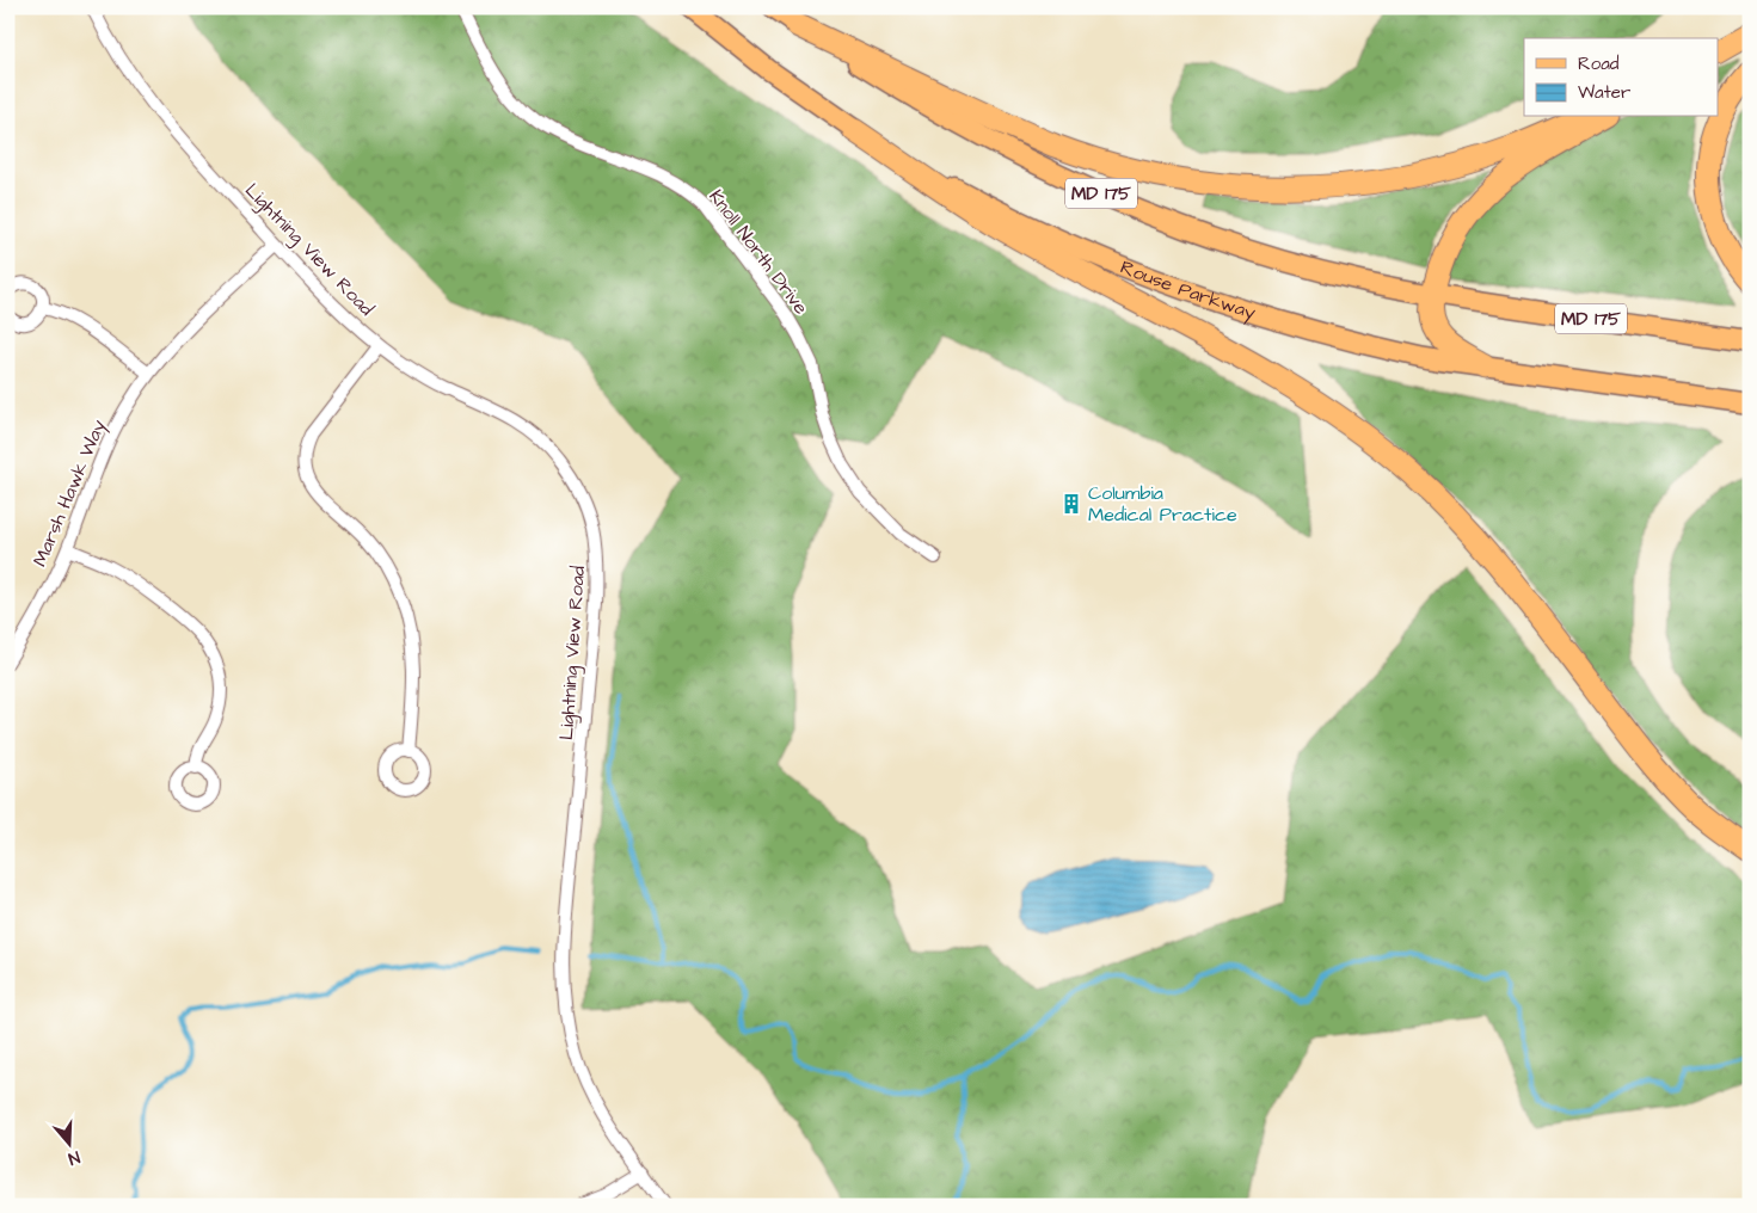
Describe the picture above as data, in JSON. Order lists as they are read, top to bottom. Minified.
{"streets":{"main road":["MD 175","Rouse Parkway"],"street":["Lightning View Road","Knoll North Drive","Marsh Hawk Way"]},"crossings":[["Lightning View Road","Marsh Hawk Way"]],"places":{"building":["Columbia Medical Practice"]},"legend":["Road","Water"],"north":"bottom"}
